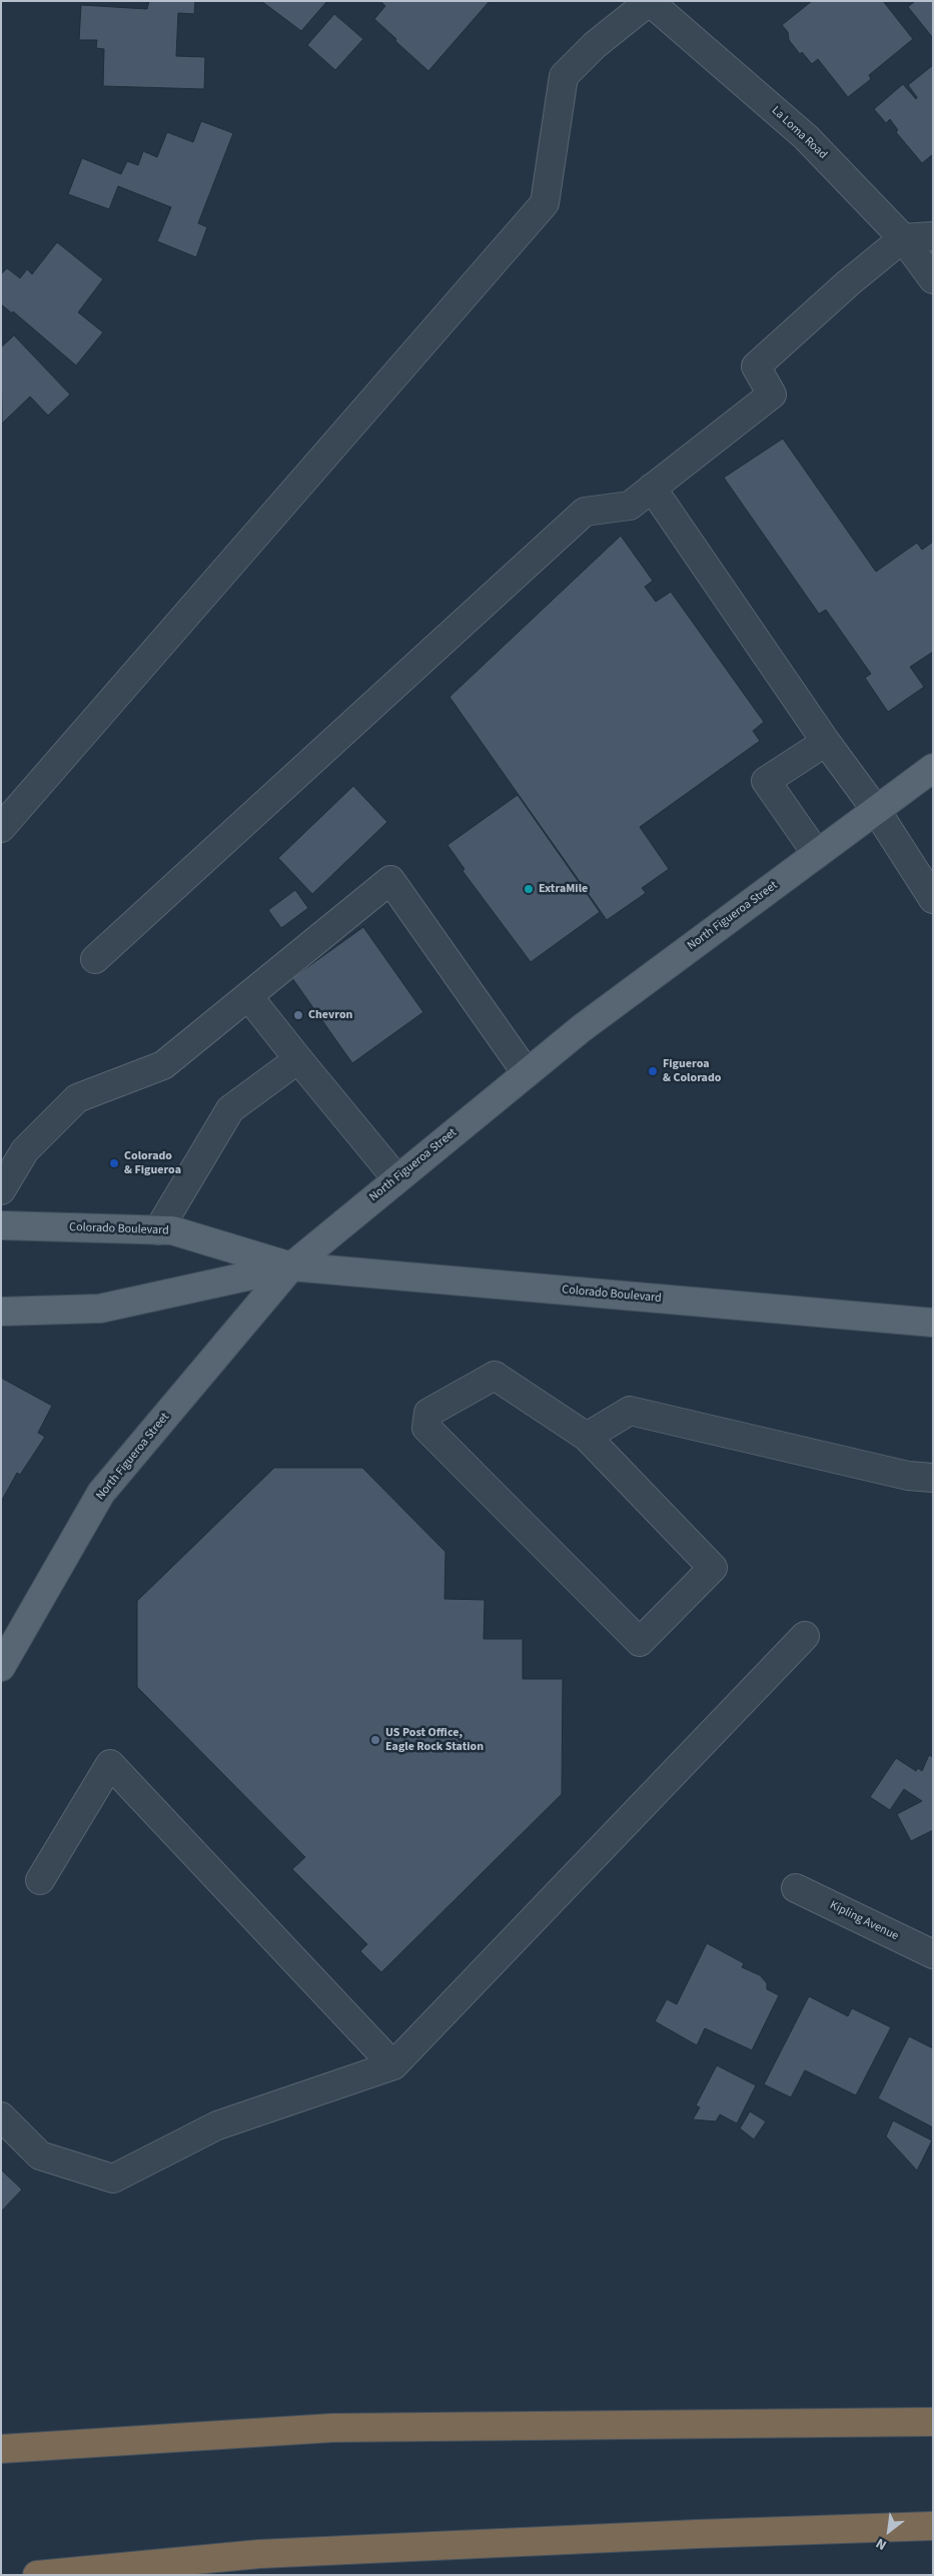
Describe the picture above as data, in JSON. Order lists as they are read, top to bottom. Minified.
{"streets":{"main road":["North Figueroa Street","Colorado Boulevard"],"street":["La Loma Road","Kipling Avenue"]},"crossings":[["North Figueroa Street","Colorado Boulevard"]],"places":["ExtraMile","Chevron","Figueroa & Colorado","Colorado & Figueroa","US Post Office, Eagle Rock Station"],"north":"bottom left"}
